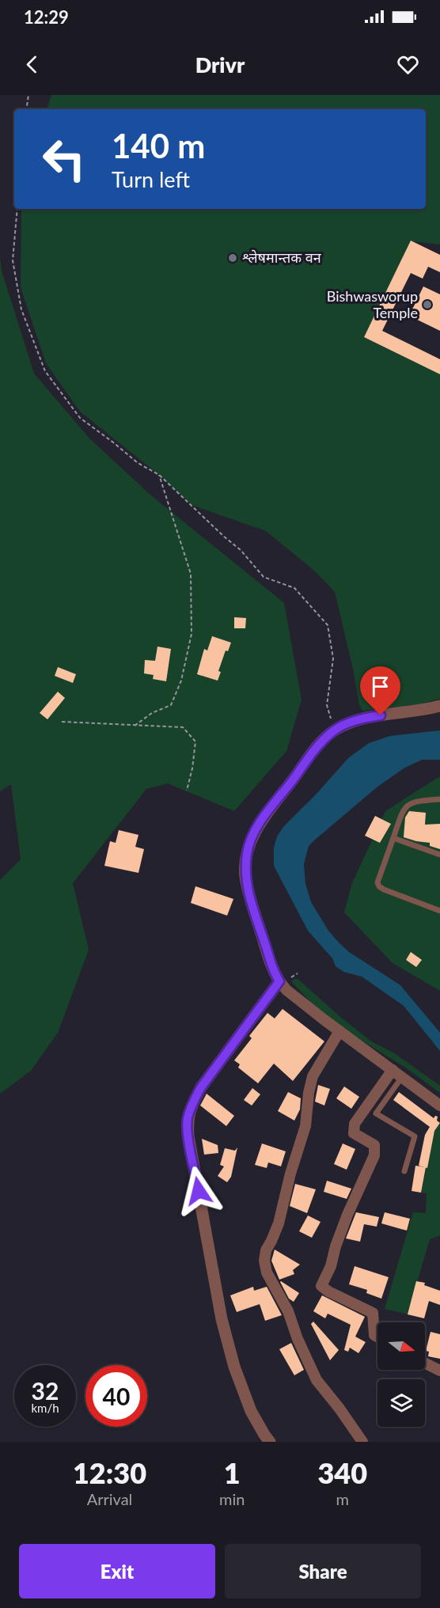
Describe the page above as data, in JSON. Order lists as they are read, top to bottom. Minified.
{"places":["श्लेषमान्तक वन","Bishwasworup Temple"],"north":"right","page":{"status":"12:29","header":"Drivr","turn":["140 m","Turn left"],"speed":"32 km/h","limit":"40","eta":["12:30","Arrival","1","min","340","m"],"buttons":["Exit","Share"]}}
